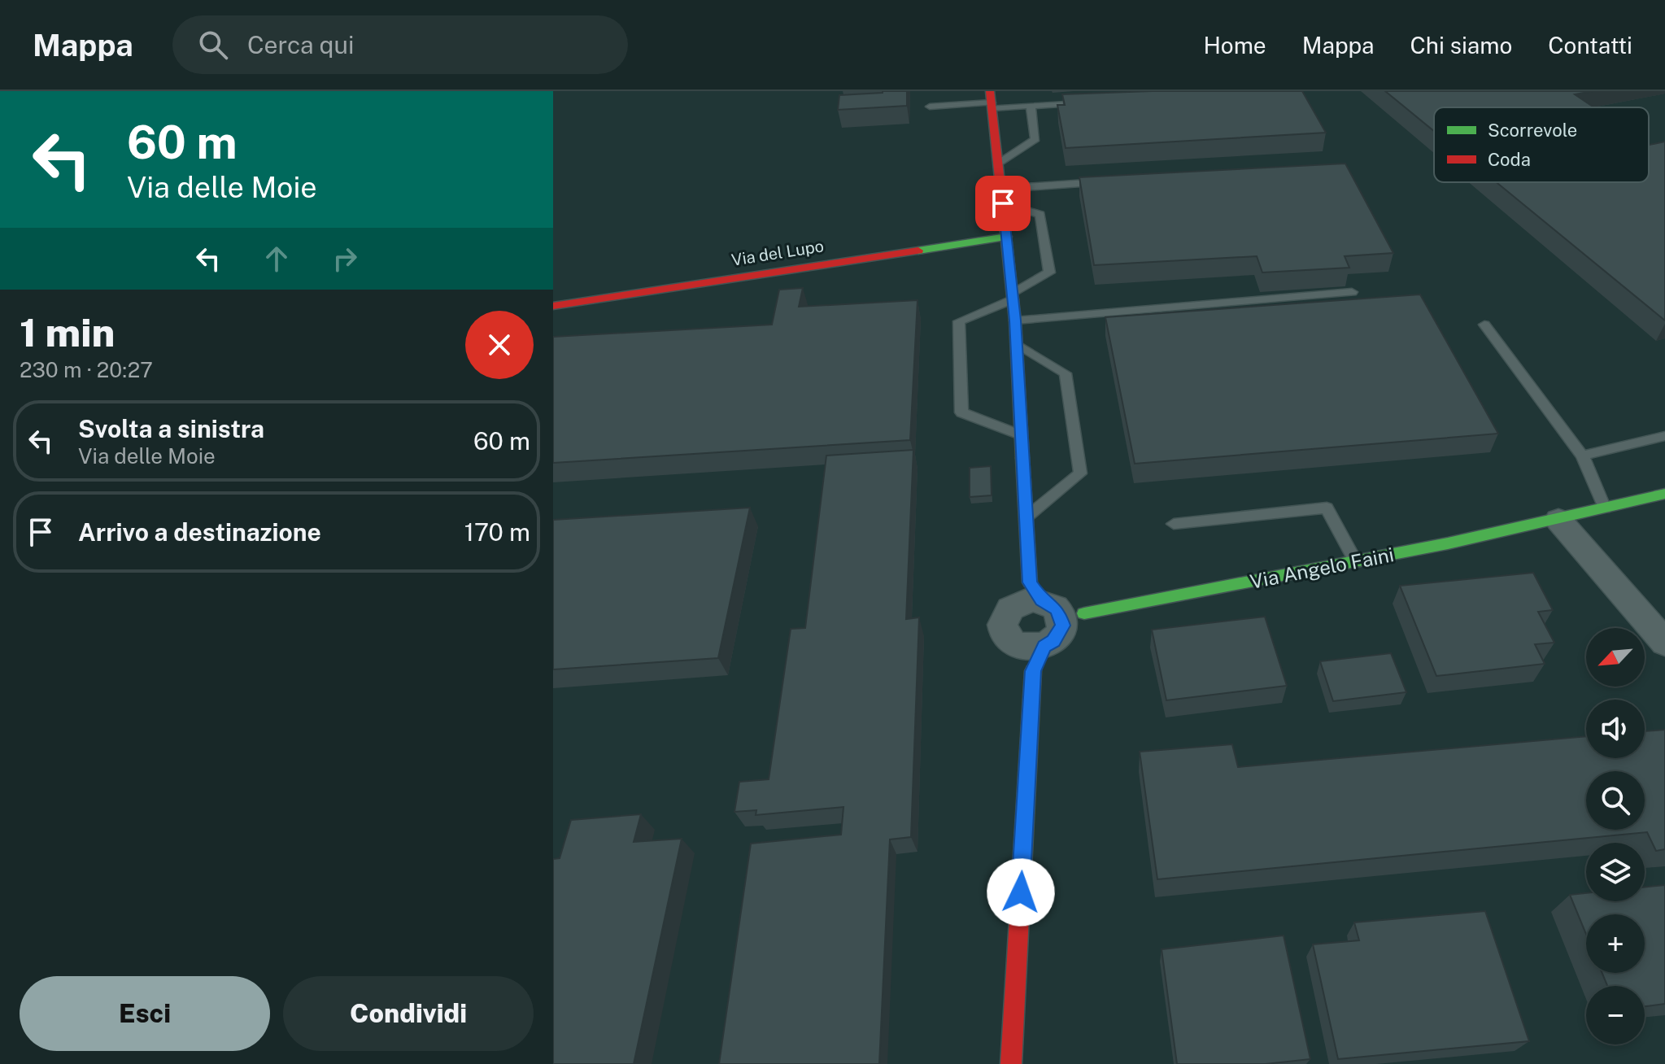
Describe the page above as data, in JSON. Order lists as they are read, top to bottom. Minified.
{"streets":{"street":["Via del Lupo","Via Angelo Faini"]},"legend":["Scorrevole","Coda"],"north":"bottom left","page":{"header":"Mappa","search":"Cerca qui","nav":["Home","Mappa","Chi siamo","Contatti"],"turn":["60 m","Via delle Moie"],"heading":["1 min","230 m · 20:27"],"list":[{"name":"Svolta a sinistra","note":"Via delle Moie","value":"60 m"},{"name":"Arrivo a destinazione","value":"170 m"}],"map_buttons":["+","−"],"buttons":["Esci","Condividi"]}}
